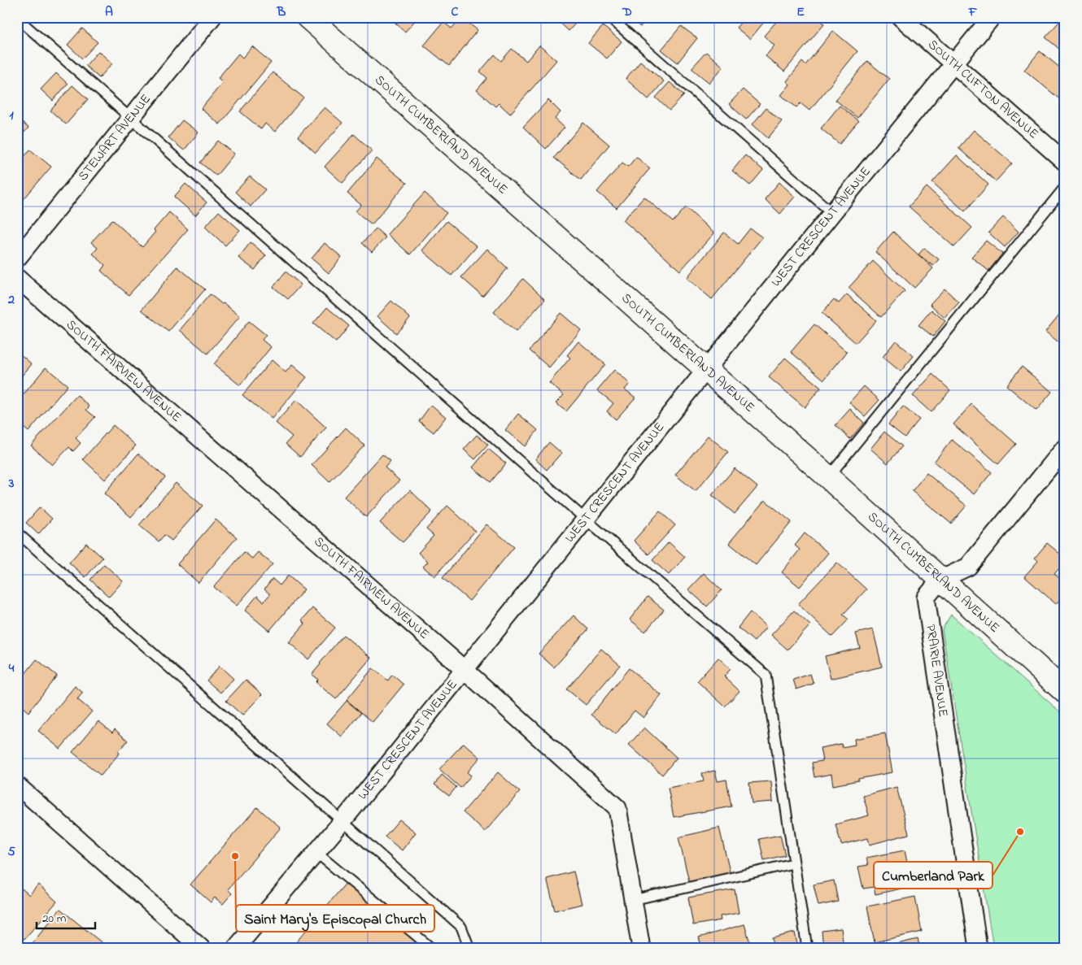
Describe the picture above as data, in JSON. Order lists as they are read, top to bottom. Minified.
{"streets":{"street":["SOUTH CLIFTON AVENUE","SOUTH CUMBERLAND AVENUE","STEWART AVENUE","WEST CRESCENT AVENUE","SOUTH FAIRVIEW AVENUE","PRAIRIE AVENUE"]},"crossings":[["SOUTH CLIFTON AVENUE","WEST CRESCENT AVENUE"],["SOUTH CUMBERLAND AVENUE","WEST CRESCENT AVENUE"],["SOUTH CUMBERLAND AVENUE","PRAIRIE AVENUE"],["WEST CRESCENT AVENUE","SOUTH FAIRVIEW AVENUE"]],"places":["Cumberland Park","Saint Mary's Episcopal Church"],"scale_bar":"20 m","grid":{"columns":["A","B","C","D","E","F"],"rows":["1","2","3","4","5"]}}
